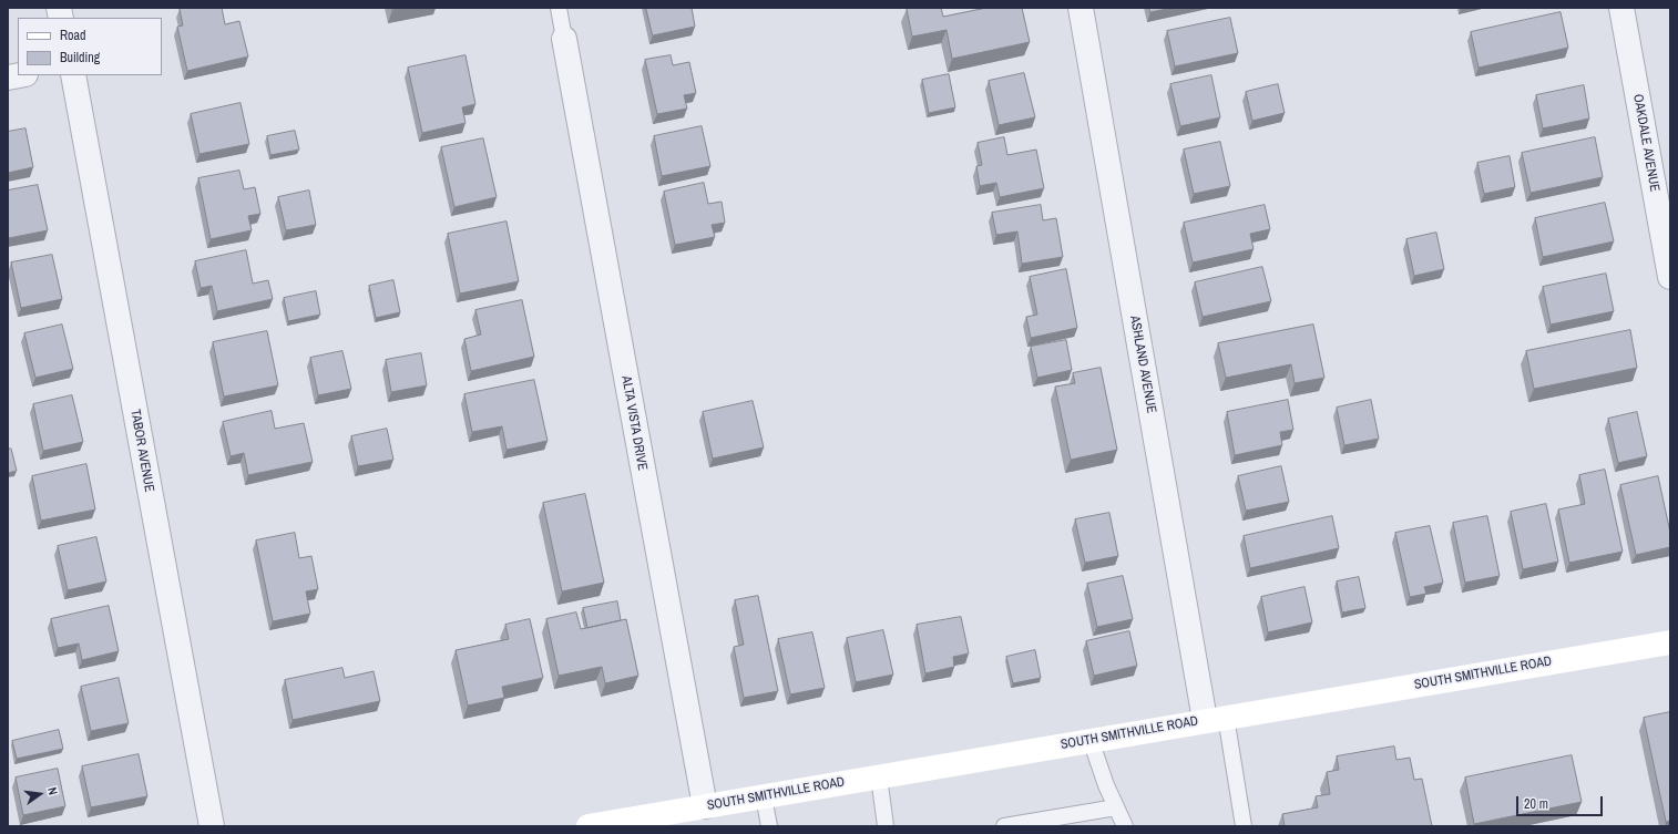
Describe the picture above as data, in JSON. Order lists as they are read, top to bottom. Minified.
{"streets":{"main road":["SOUTH SMITHVILLE ROAD"],"street":["OAKDALE AVENUE","ASHLAND AVENUE","ALTA VISTA DRIVE","TABOR AVENUE"]},"crossings":[["ASHLAND AVENUE","SOUTH SMITHVILLE ROAD"],["ALTA VISTA DRIVE","SOUTH SMITHVILLE ROAD"]],"legend":["Road","Building"],"scale_bar":"20 m","north":"right"}
